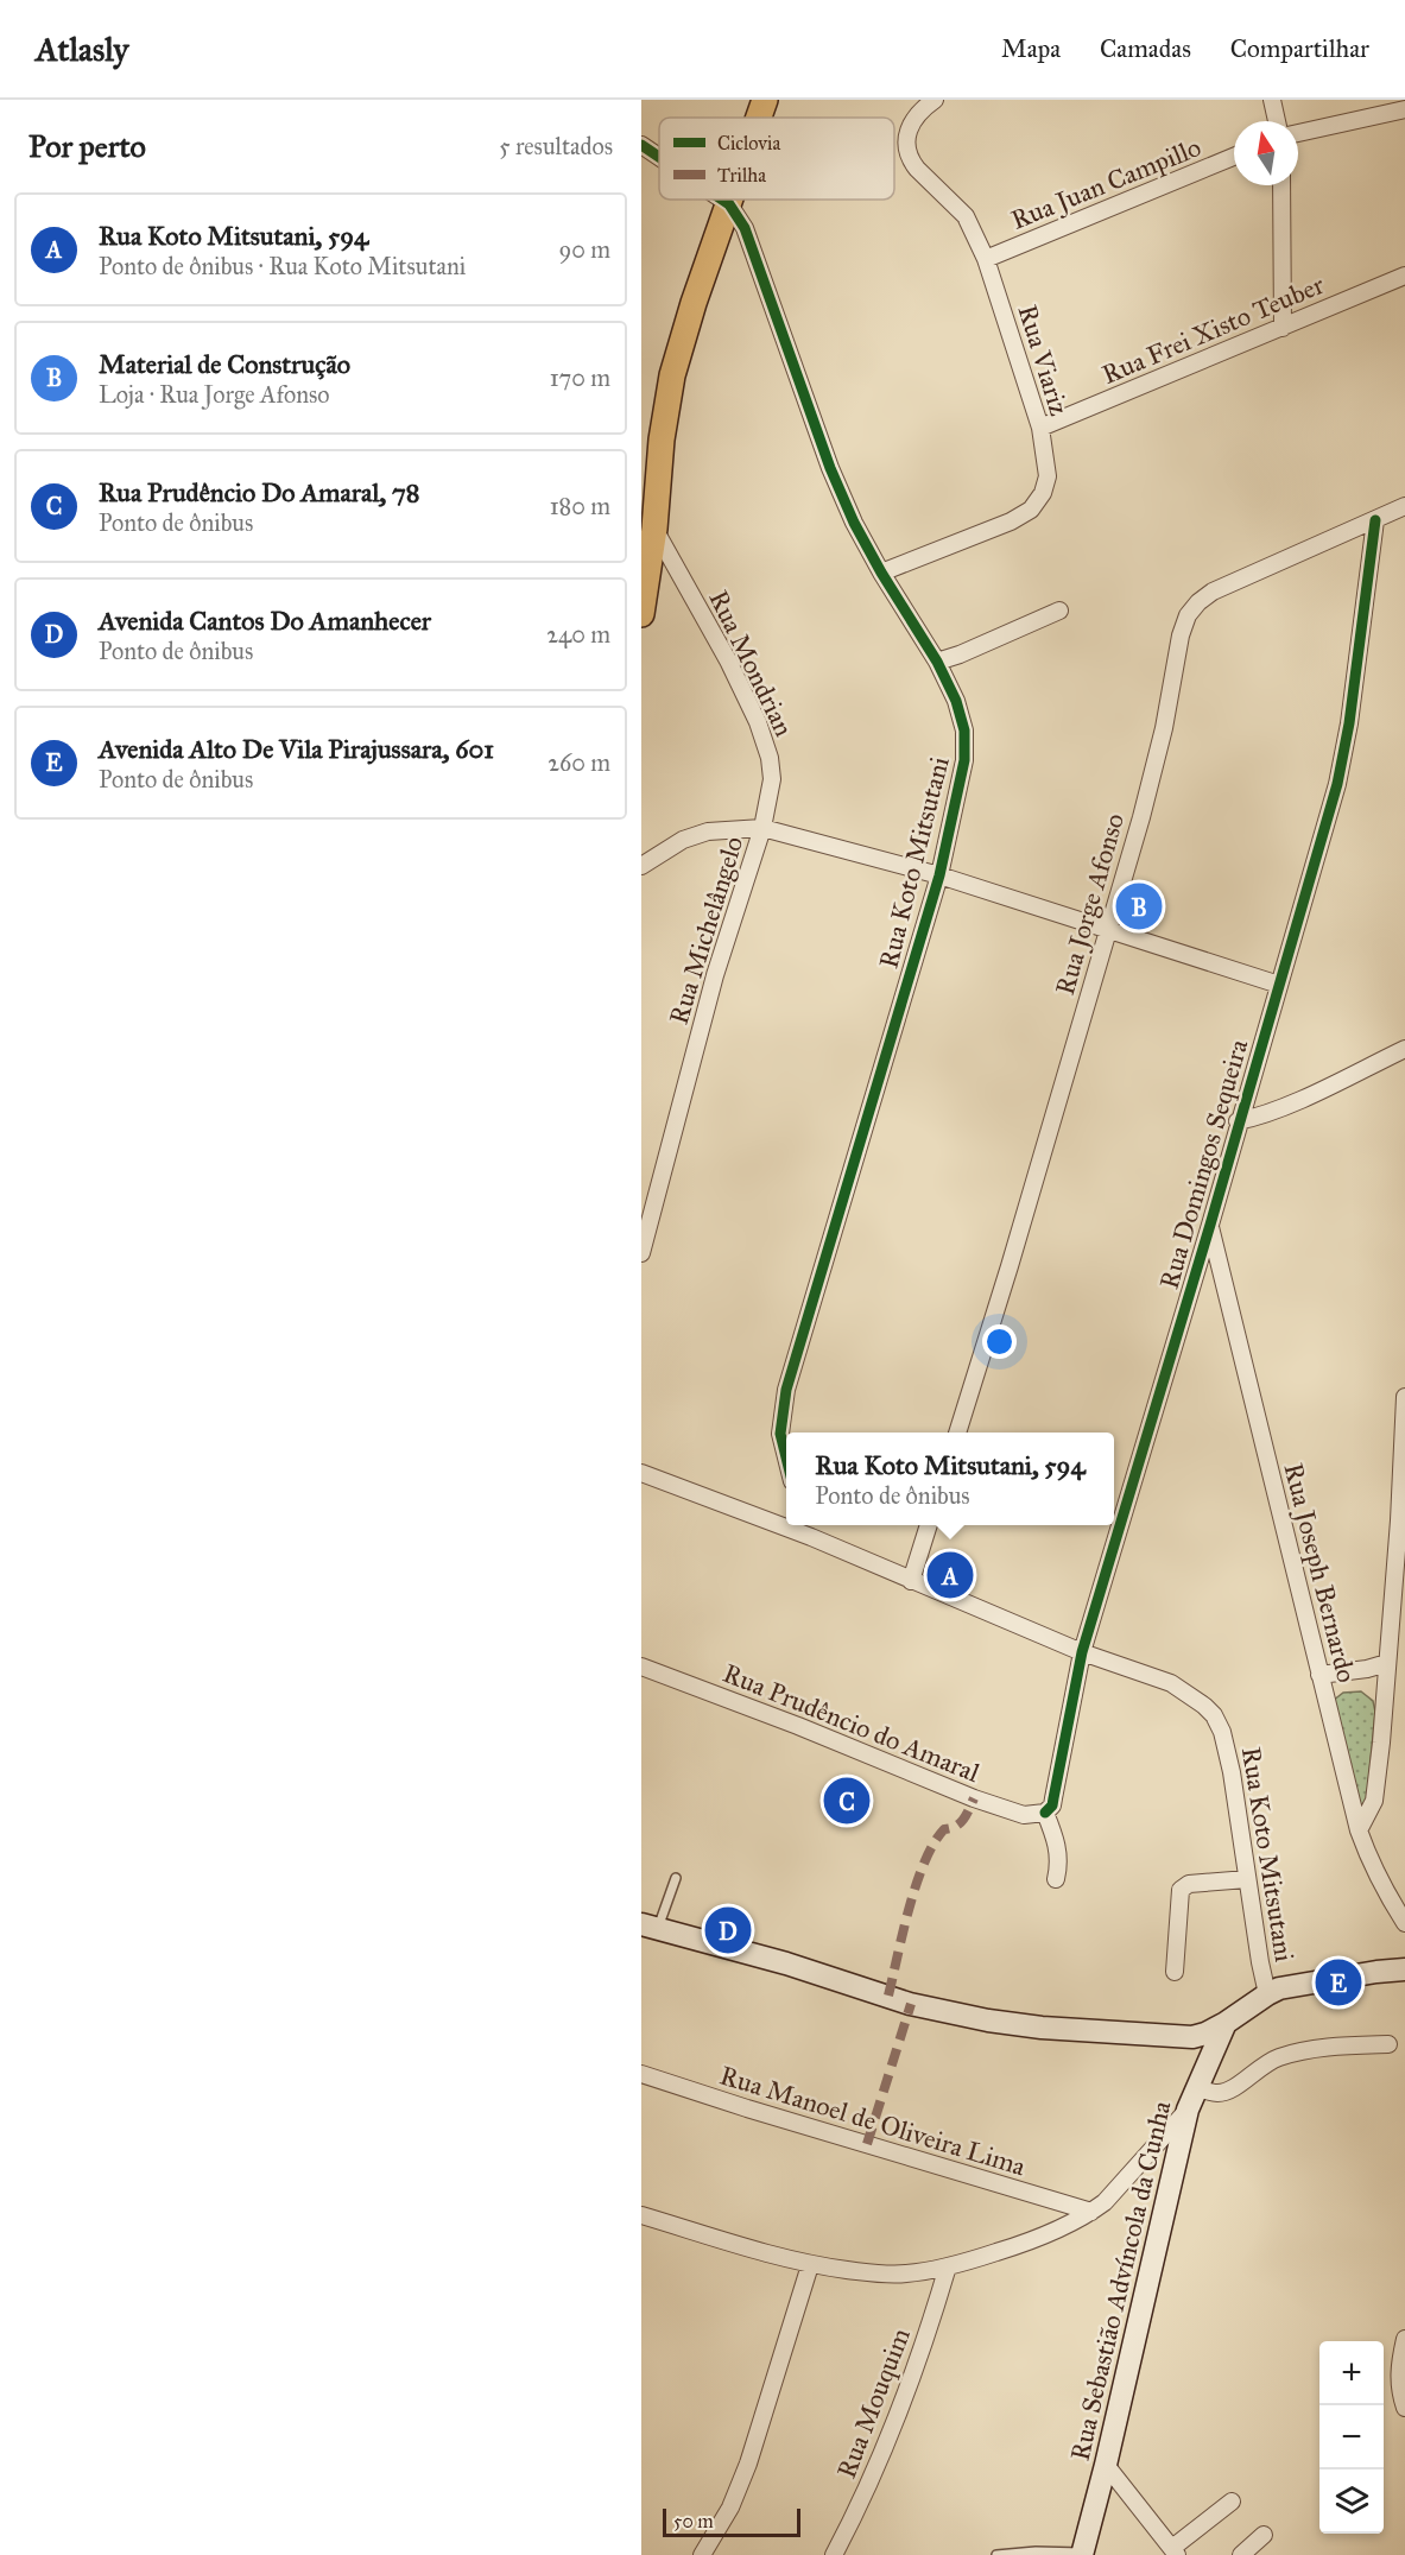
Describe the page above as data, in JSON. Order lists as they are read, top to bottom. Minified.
{"streets":{"main road":["Rua Sebastião Advíncola da Cunha"],"street":["Rua Juan Campillo","Rua Frei Xisto Teuber","Rua Viariz","Rua Mondrian","Rua Koto Mitsutani","Rua Jorge Afonso","Rua Michelângelo","Rua Domingos Sequeira","Rua Joseph Bernardo","Rua Prudêncio do Amaral","Rua Manoel de Oliveira Lima","Rua Mouquim"]},"crossings":[["Rua Juan Campillo","Rua Viariz"],["Rua Frei Xisto Teuber","Rua Viariz"],["Rua Viariz","Rua Koto Mitsutani"],["Rua Mondrian","Rua Michelângelo"],["Rua Koto Mitsutani","Rua Domingos Sequeira"],["Rua Jorge Afonso","Rua Domingos Sequeira"],["Rua Domingos Sequeira","Rua Joseph Bernardo"],["Rua Domingos Sequeira","Rua Prudêncio do Amaral"]],"legend":["Ciclovia","Trilha"],"scale_bar":"50 m","north":"top","page":{"header":"Atlasly","nav":["Mapa","Camadas","Compartilhar"],"heading":["Por perto","5 resultados"],"list":[{"mark":"A","name":"Rua Koto Mitsutani, 594","note":"Ponto de ônibus · Rua Koto Mitsutani","value":"90 m"},{"mark":"B","name":"Material de Construção","note":"Loja · Rua Jorge Afonso","value":"170 m"},{"mark":"C","name":"Rua Prudêncio Do Amaral, 78","note":"Ponto de ônibus","value":"180 m"},{"mark":"D","name":"Avenida Cantos Do Amanhecer","note":"Ponto de ônibus","value":"240 m"},{"mark":"E","name":"Avenida Alto De Vila Pirajussara, 601","note":"Ponto de ônibus","value":"260 m"}],"pins":["B","A","C","D","E"],"popup":["Rua Koto Mitsutani, 594","Ponto de ônibus"],"map_buttons":["+","−"],"scale":"50 m"}}
